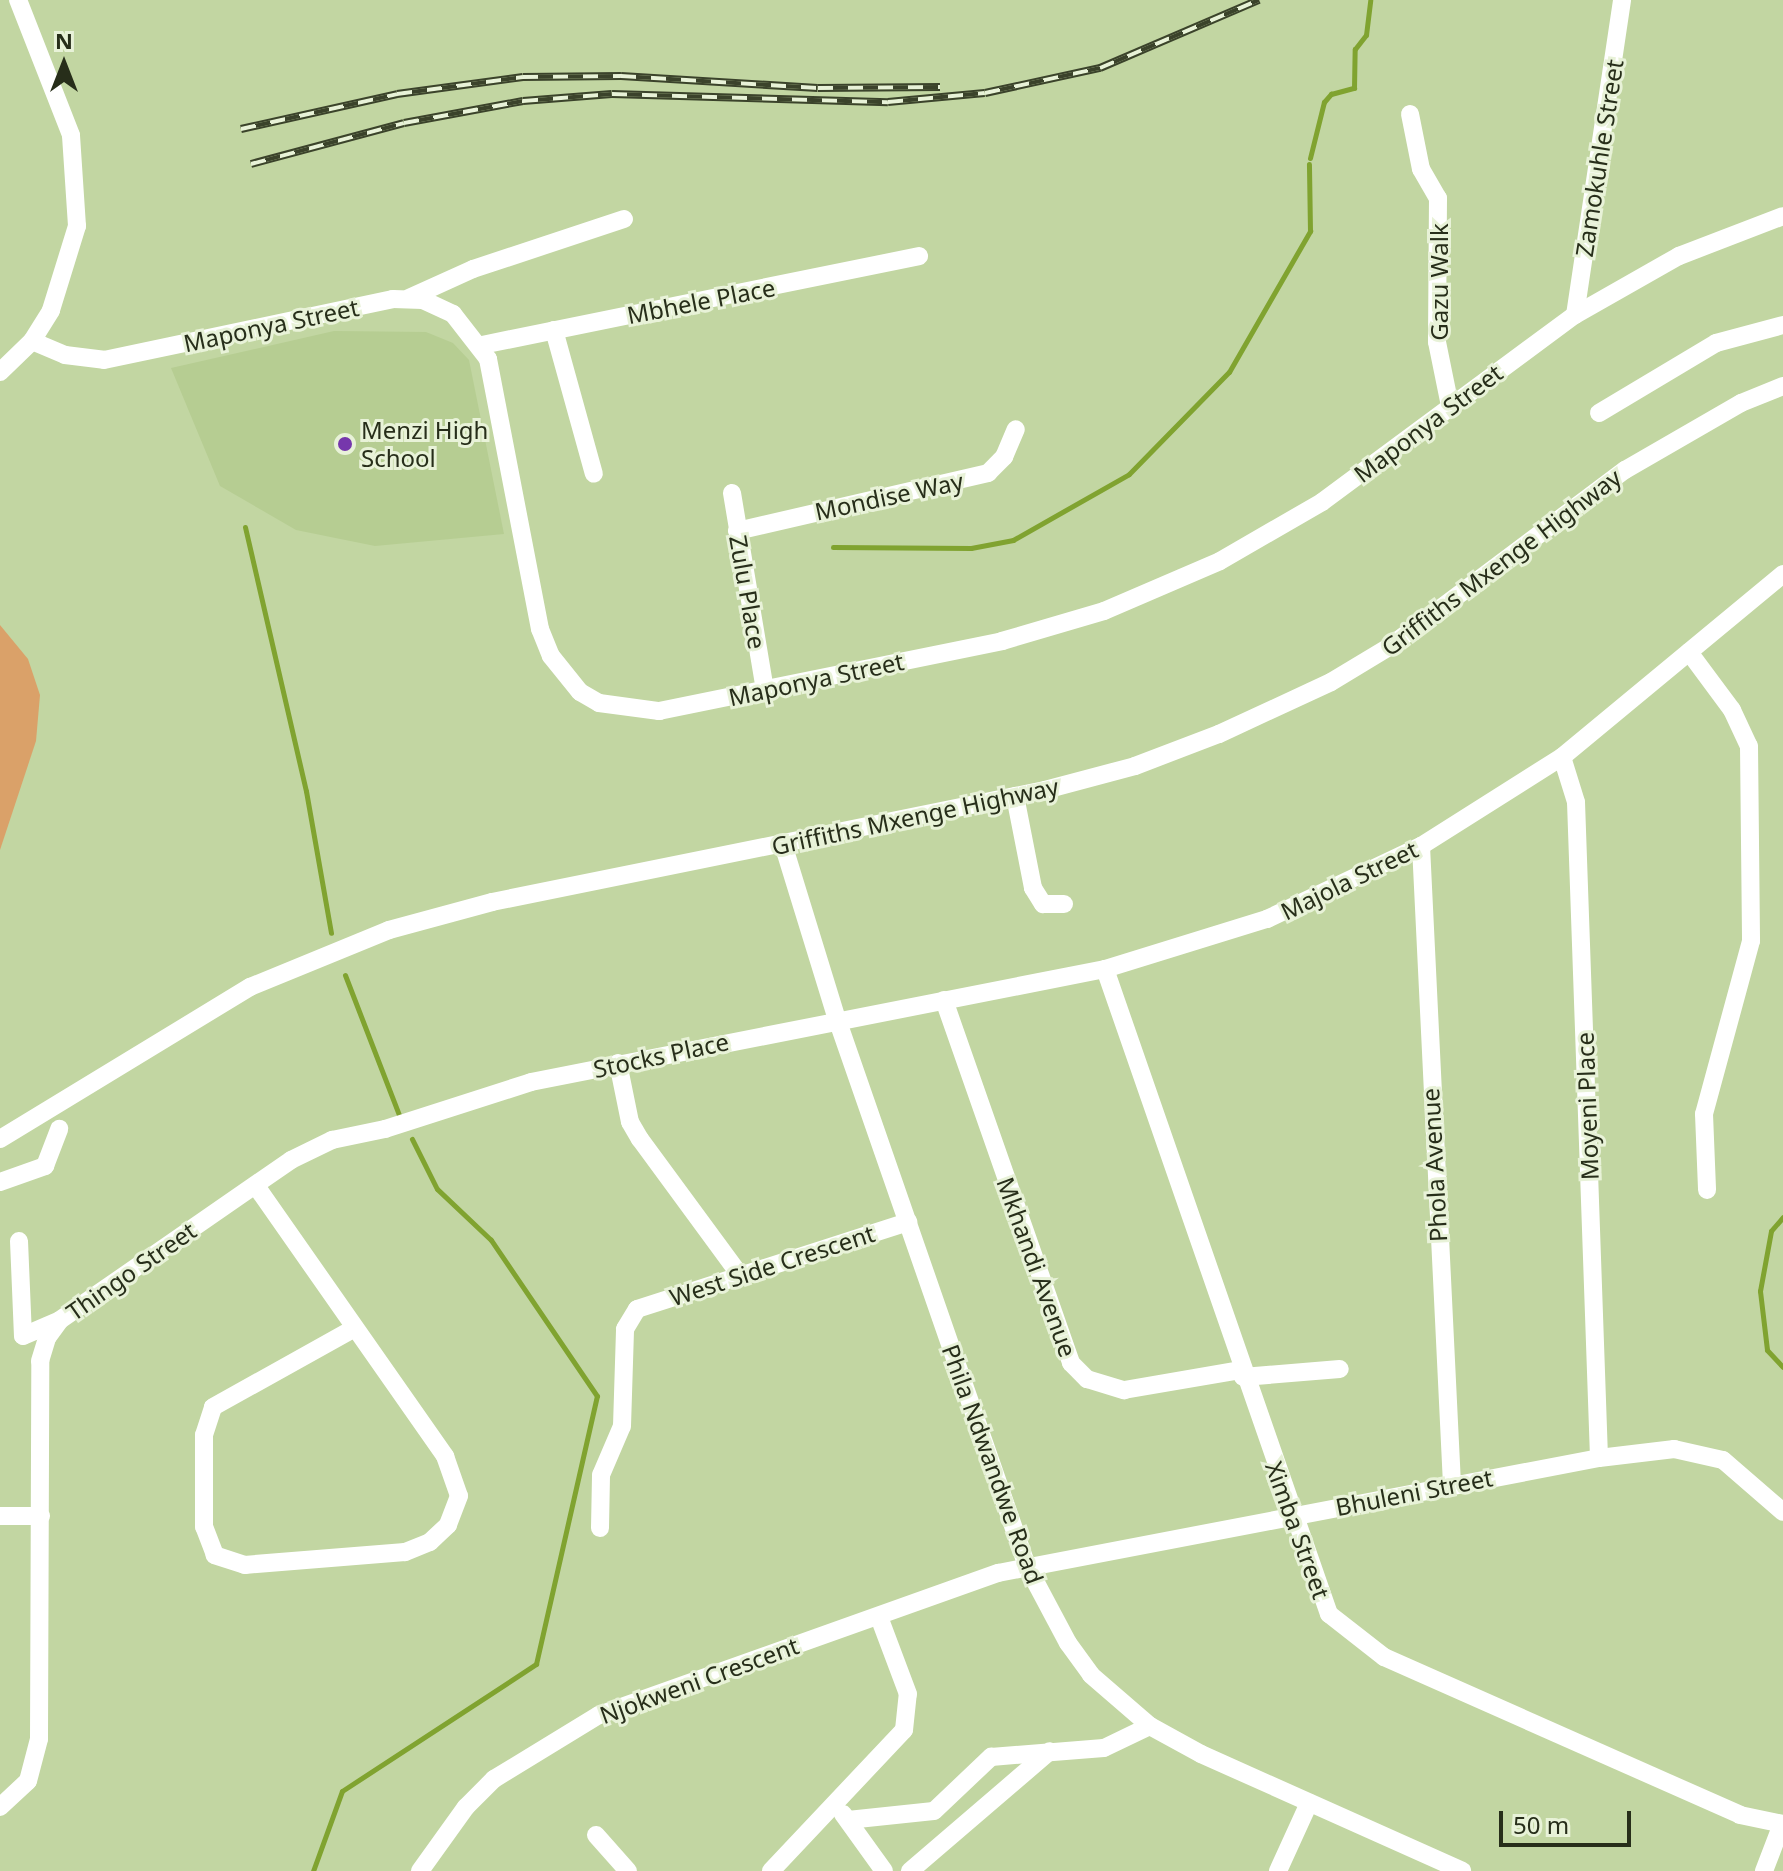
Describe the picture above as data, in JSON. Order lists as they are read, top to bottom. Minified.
{"streets":{"street":["Zamokuhle Street","Gazu Walk","Mbhele Place","Maponya Street","Mondise Way","Griffiths Mxenge Highway","Zulu Place","Majola Street","Stocks Place","Moyeni Place","Phola Avenue","West Side Crescent","Mkhandi Avenue","Thingo Street","Phila Ndwandwe Road","Bhuleni Street","Ximba Street","Njokweni Crescent"]},"crossings":[["Zamokuhle Street","Maponya Street"],["Gazu Walk","Maponya Street"],["Mbhele Place","Maponya Street"],["Maponya Street","Zulu Place"],["Mondise Way","Zulu Place"],["Griffiths Mxenge Highway","Phila Ndwandwe Road"],["Majola Street","Stocks Place"],["Majola Street","Moyeni Place"],["Majola Street","Phola Avenue"],["Majola Street","Mkhandi Avenue"],["Majola Street","Phila Ndwandwe Road"],["Majola Street","Ximba Street"],["Stocks Place","Thingo Street"],["Stocks Place","Phila Ndwandwe Road"],["Moyeni Place","Bhuleni Street"],["Phola Avenue","Bhuleni Street"],["West Side Crescent","Phila Ndwandwe Road"],["Mkhandi Avenue","Ximba Street"],["Phila Ndwandwe Road","Bhuleni Street"],["Phila Ndwandwe Road","Njokweni Crescent"],["Bhuleni Street","Ximba Street"],["Bhuleni Street","Njokweni Crescent"]],"places":["Menzi High School"],"scale_bar":"50 m","north":"top"}
